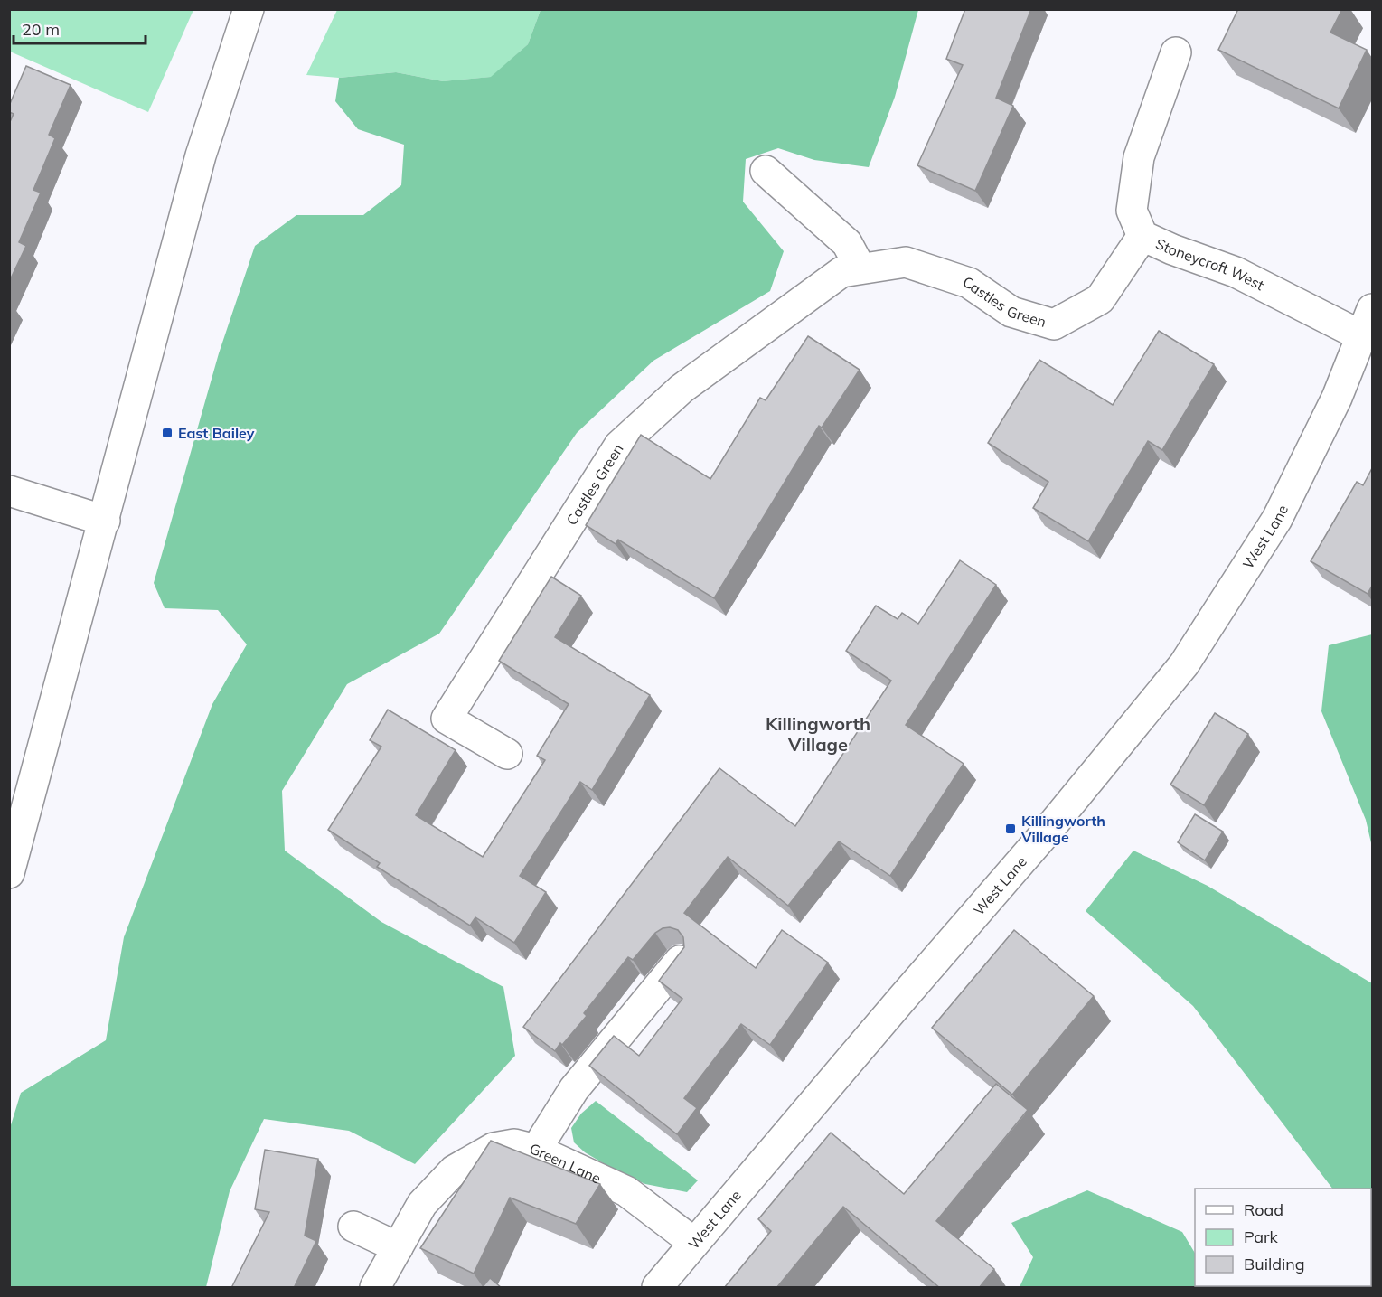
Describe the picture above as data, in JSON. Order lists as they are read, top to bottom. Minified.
{"streets":{"street":["Stoneycroft West","Castles Green","West Lane","Green Lane"]},"crossings":[["Stoneycroft West","Castles Green"],["Stoneycroft West","West Lane"],["West Lane","Green Lane"]],"districts":["Killingworth Village"],"places":{"transit":["East Bailey","Killingworth Village"]},"legend":["Road","Park","Building"],"scale_bar":"20 m"}
